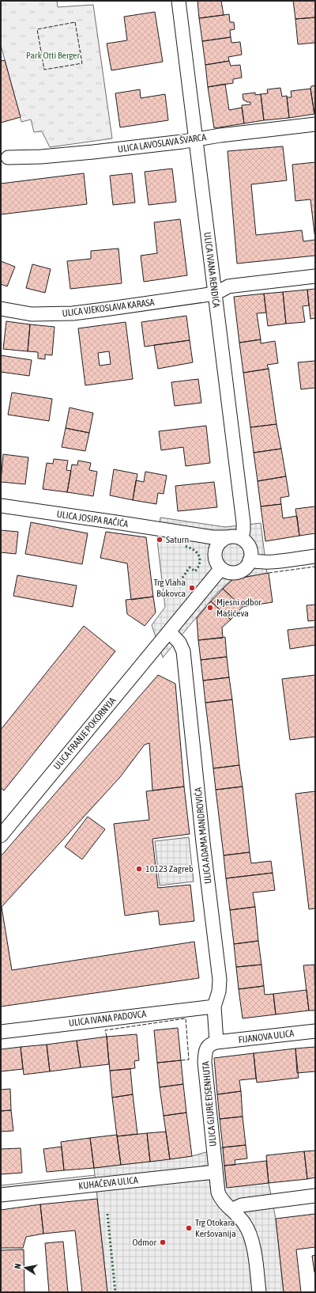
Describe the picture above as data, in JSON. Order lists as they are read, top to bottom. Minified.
{"streets":{"street":["ULICA LAVOSLAVA ŠVARCA","ULICA IVANA RENDIĆA","ULICA VJEKOSLAVA KARASA","ULICA JOSIPA RAČIĆA","ULICA FRANJE POKORNYJA","ULICA ADAMA MANDROVIĆA","ULICA IVANA PADOVCA","FIJANOVA ULICA","ULICA GJURE EISENHUTA","KUHAČEVA ULICA"]},"crossings":[["ULICA LAVOSLAVA ŠVARCA","ULICA IVANA RENDIĆA"],["ULICA IVANA RENDIĆA","ULICA VJEKOSLAVA KARASA"],["ULICA IVANA RENDIĆA","ULICA JOSIPA RAČIĆA"],["ULICA FRANJE POKORNYJA","ULICA ADAMA MANDROVIĆA"],["ULICA ADAMA MANDROVIĆA","ULICA IVANA PADOVCA"],["ULICA ADAMA MANDROVIĆA","FIJANOVA ULICA"],["ULICA ADAMA MANDROVIĆA","ULICA GJURE EISENHUTA"],["FIJANOVA ULICA","ULICA GJURE EISENHUTA"],["ULICA GJURE EISENHUTA","KUHAČEVA ULICA"]],"parks":["Park Otti Berger"],"places":["Saturn","Trg Vlaha Bukovca","Mjesni odbor Mašićeva","10123 Zagreb","Trg Otokara Keršovanija","Odmor"],"north":"left"}
